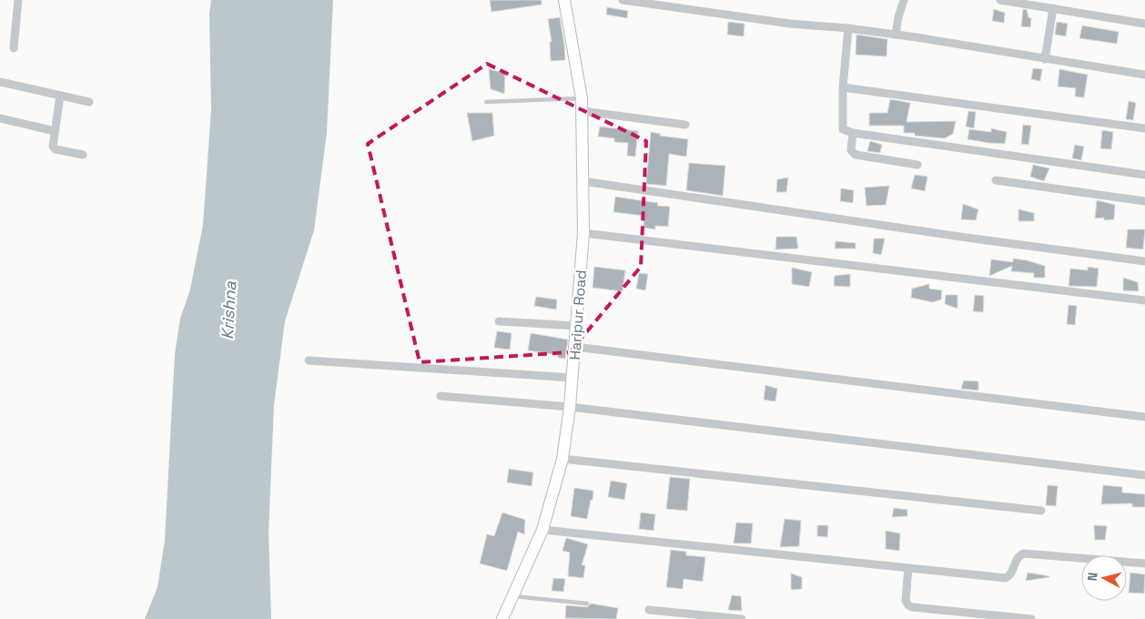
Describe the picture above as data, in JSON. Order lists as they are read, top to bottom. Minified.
{"streets":{"street":["Haripur Road"]},"water":["Krishna"],"north":"left"}
